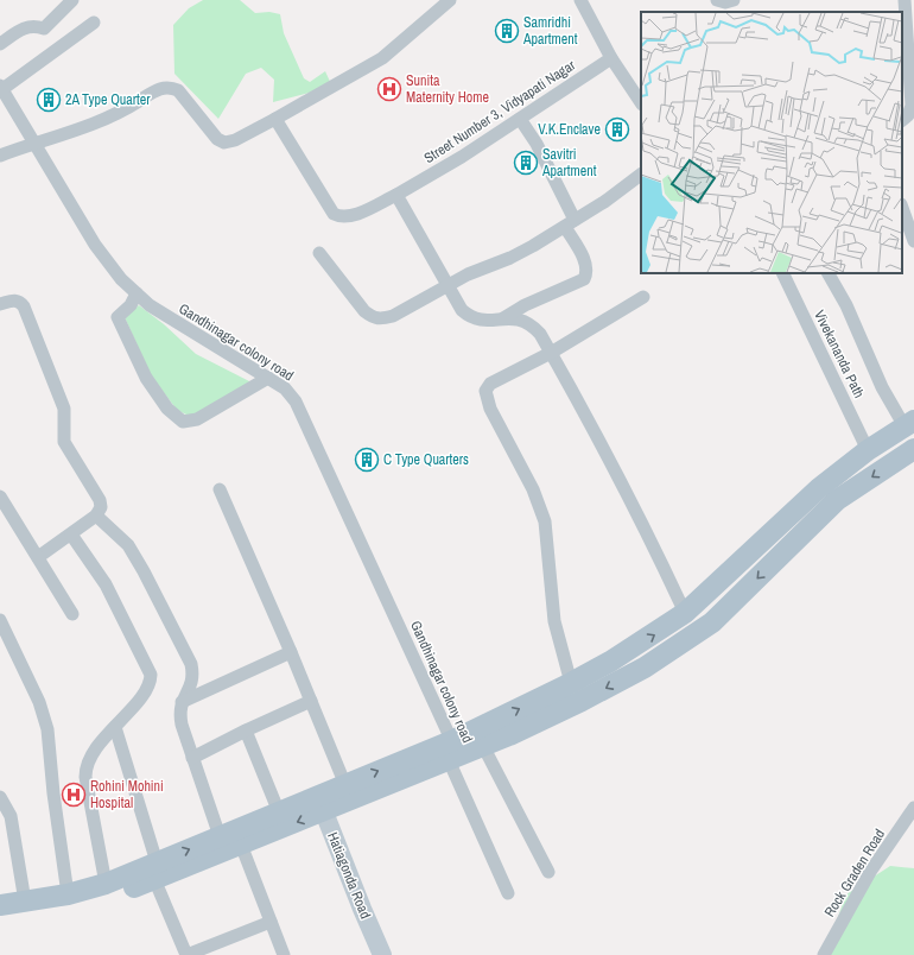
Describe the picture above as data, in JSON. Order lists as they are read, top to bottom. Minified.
{"streets":{"street":["Street Number 3, Vidyapati Nagar","Gandhinagar colony road","Vivekananda Path","Rock Graden Road","Hatiagonda Road"]},"places":{"building":["Samridhi Apartment","2A Type Quarter","V.K.Enclave","Savitri Apartment","C Type Quarters"],"hospital":["Sunita Maternity Home","Rohini Mohini Hospital"]}}
